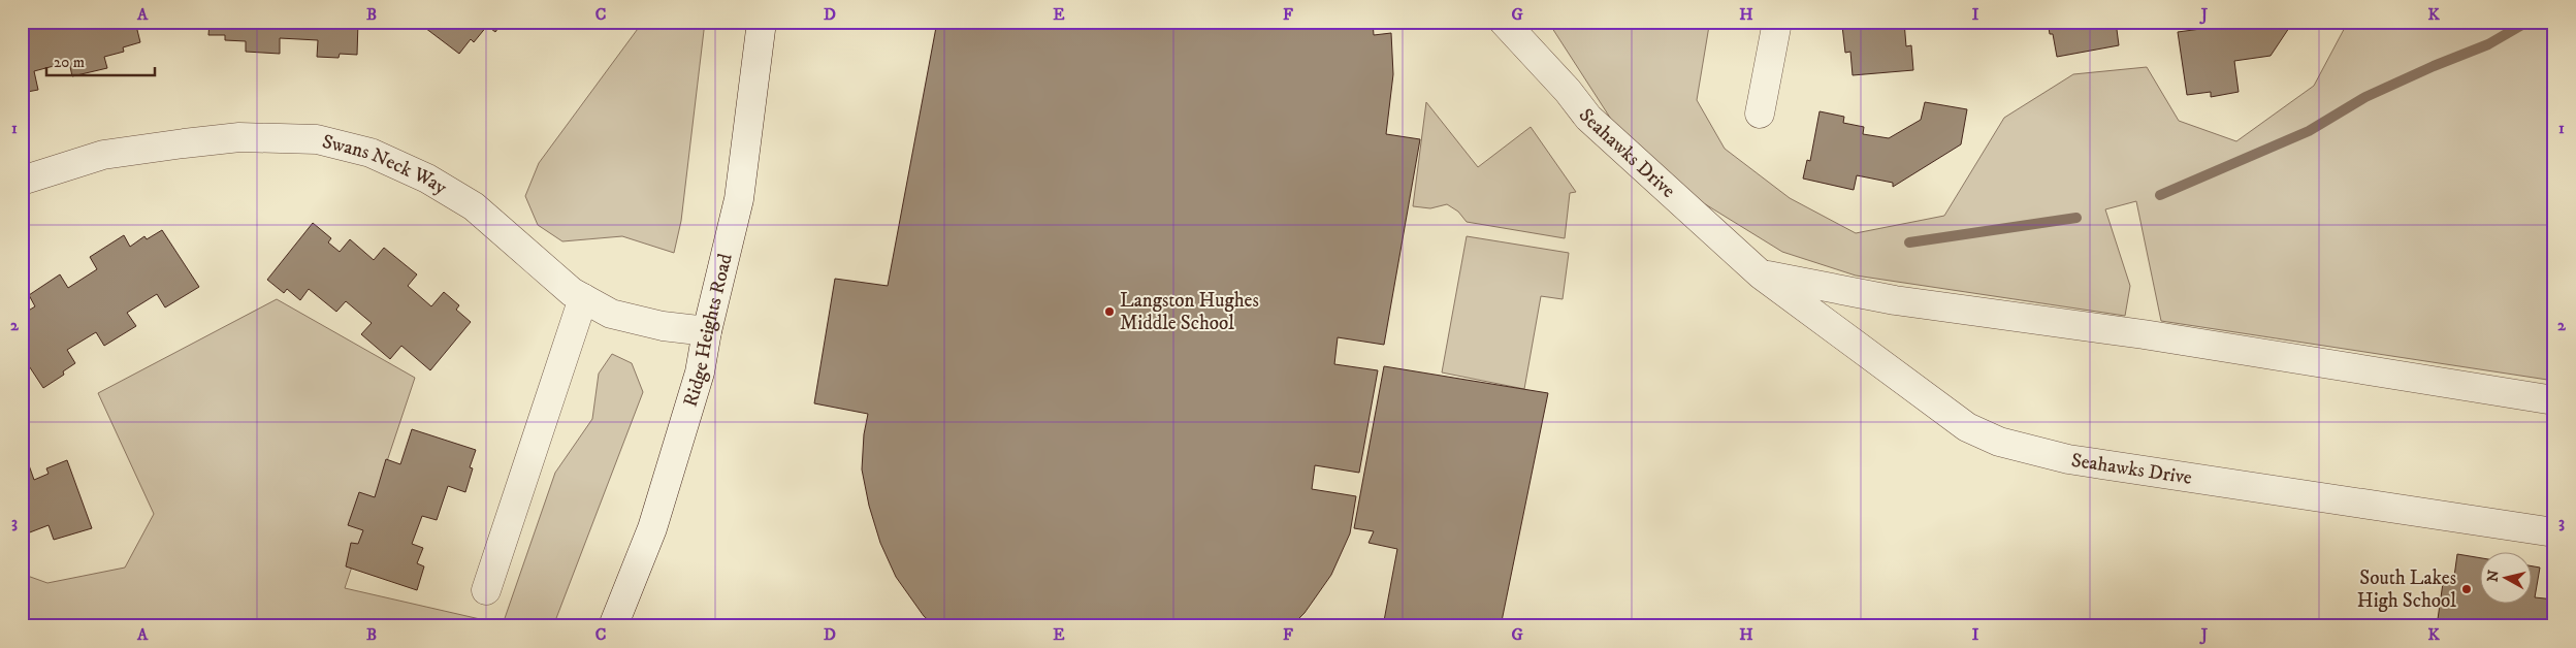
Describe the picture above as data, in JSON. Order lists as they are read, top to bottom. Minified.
{"streets":{"street":["Seahawks Drive","Swans Neck Way","Ridge Heights Road"]},"crossings":[["Swans Neck Way","Ridge Heights Road"]],"places":["Langston Hughes Middle School","South Lakes High School"],"scale_bar":"20 m","north":"left","grid":{"columns":["A","B","C","D","E","F","G","H","I","J","K"],"rows":["1","2","3"]}}
